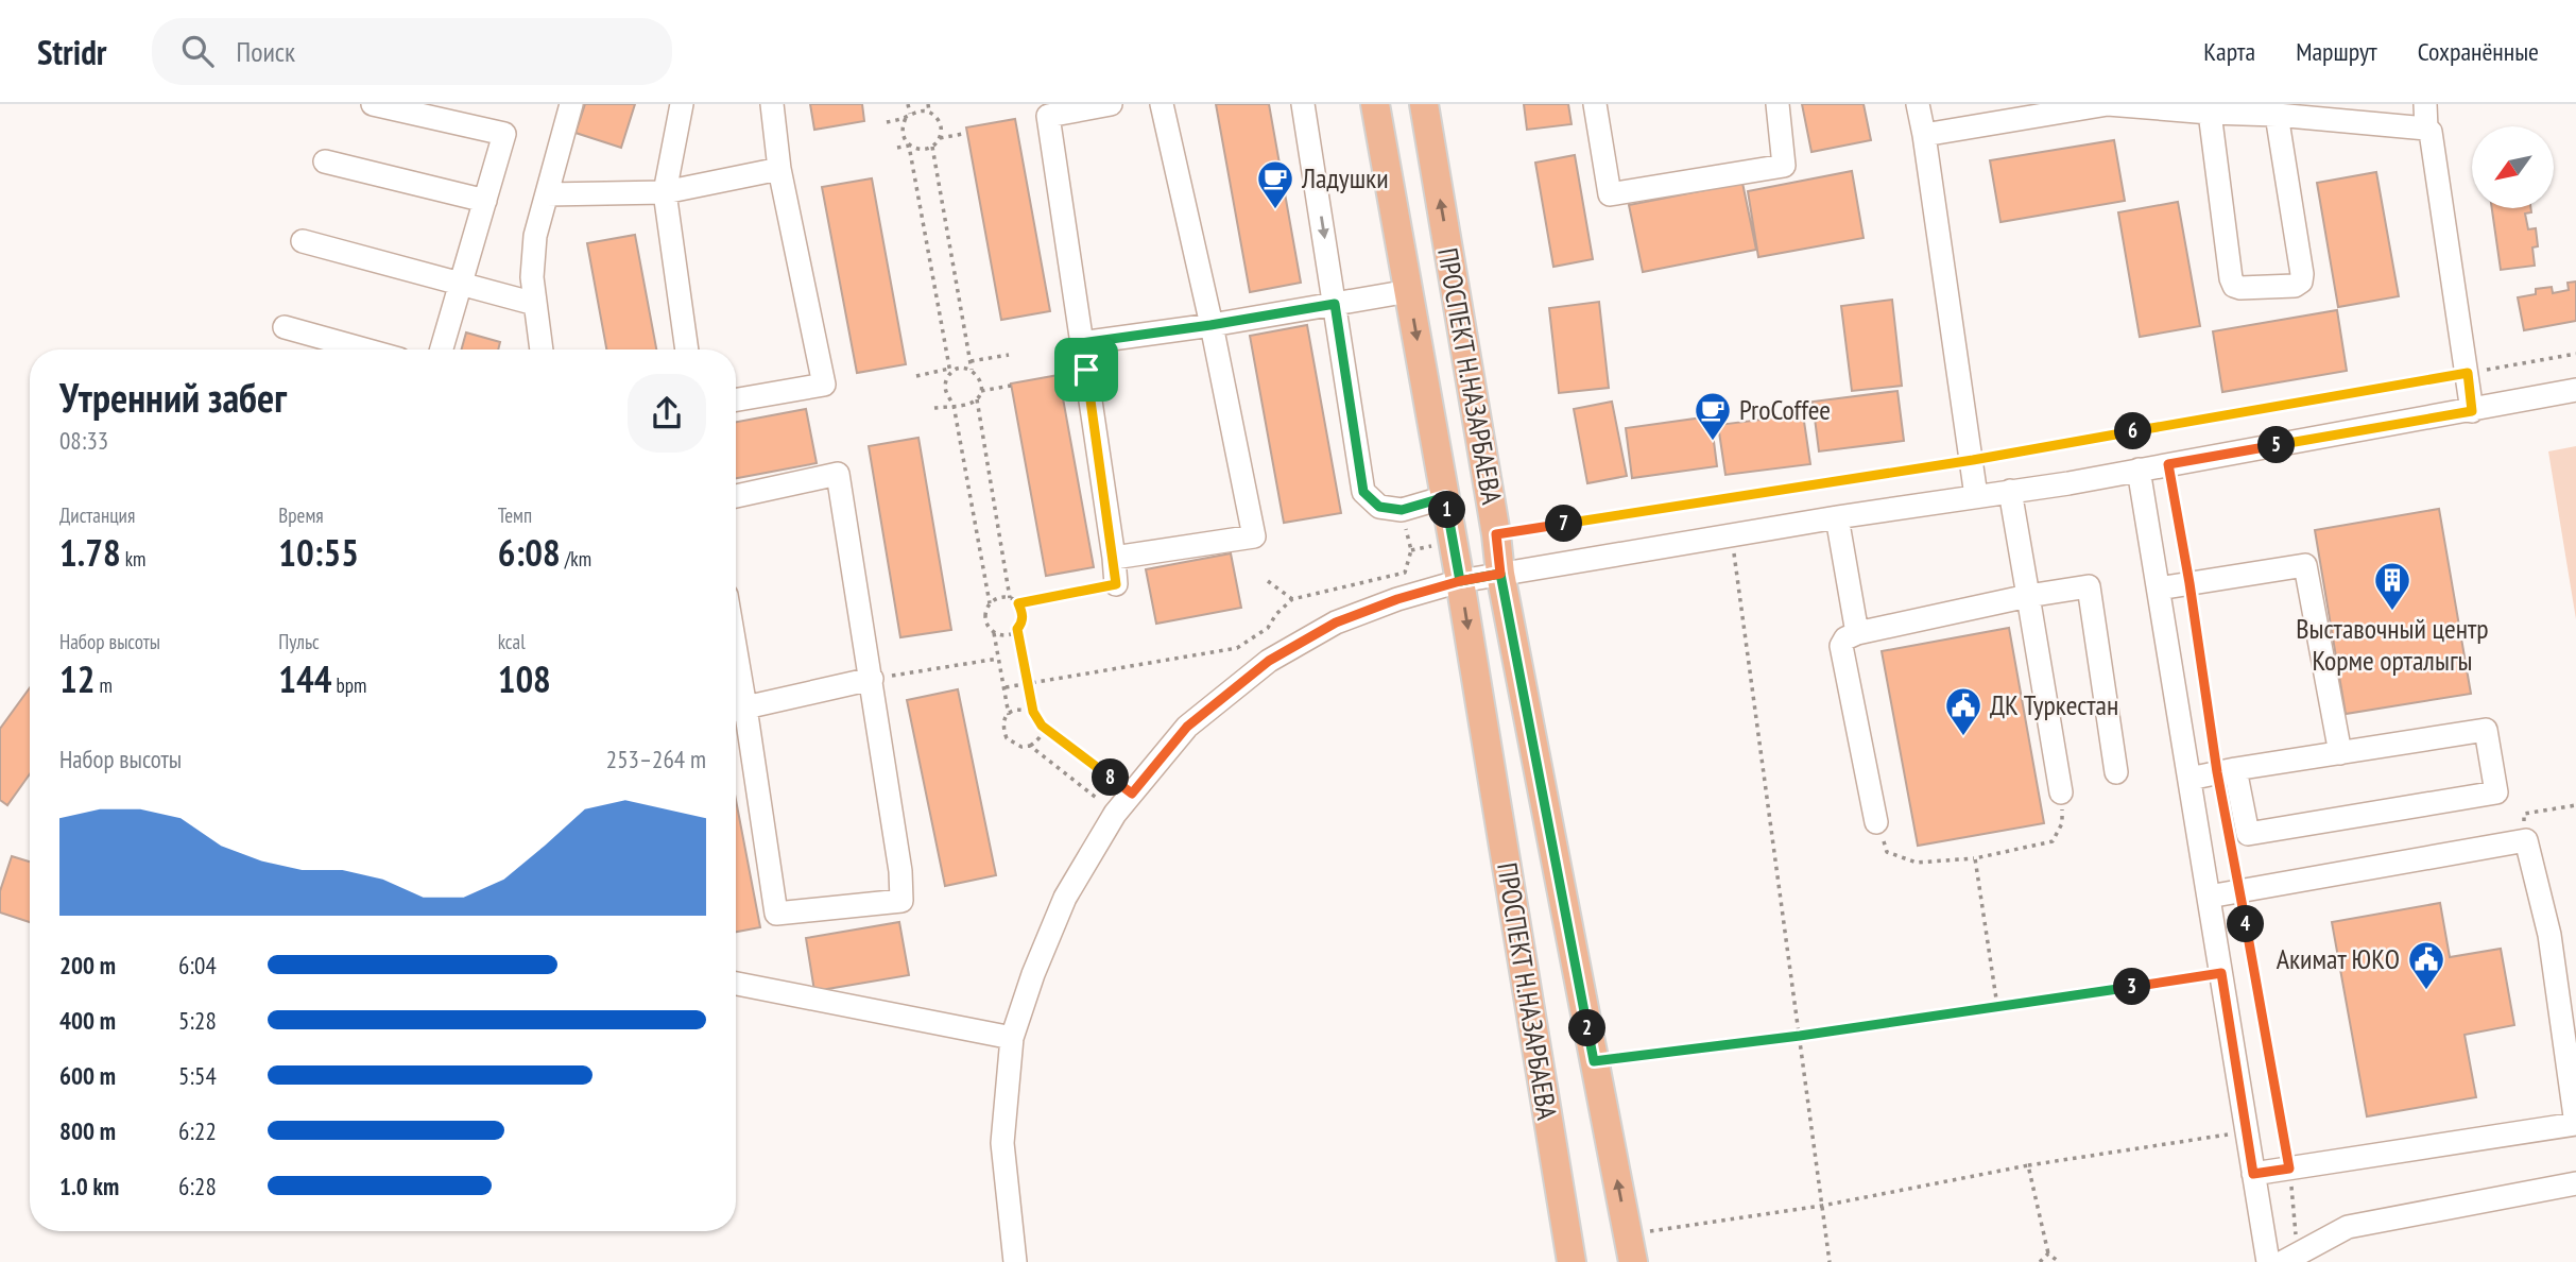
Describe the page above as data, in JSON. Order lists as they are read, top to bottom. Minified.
{"streets":{"main road":["ПРОСПЕКТ Н.НАЗАРБАЕВА"]},"places":{"cafe":["Ладушки","ProCoffee"],"building":["Выставочный центр Корме орталыгы"],"public building":["ДК Туркестан","Акимат ЮКО"]},"north":"bottom left","page":{"header":"Stridr","search":"Поиск","nav":["Карта","Маршрут","Сохранённые"],"heading":["Утренний забег","08:33"],"pins":["6","5","1","7","8","4","3","2"],"stats":[["Дистанция","1.78 km"],["Время","10:55"],["Темп","6:08 /km"],["Набор высоты","12 m"],["Пульс","144 bpm"],["kcal","108"]],"chart":["Набор высоты","253–264 m"],"list":[{"name":"200 m","note":"6:04"},{"name":"400 m","note":"5:28"},{"name":"600 m","note":"5:54"},{"name":"800 m","note":"6:22"},{"name":"1.0 km","note":"6:28"}]}}
